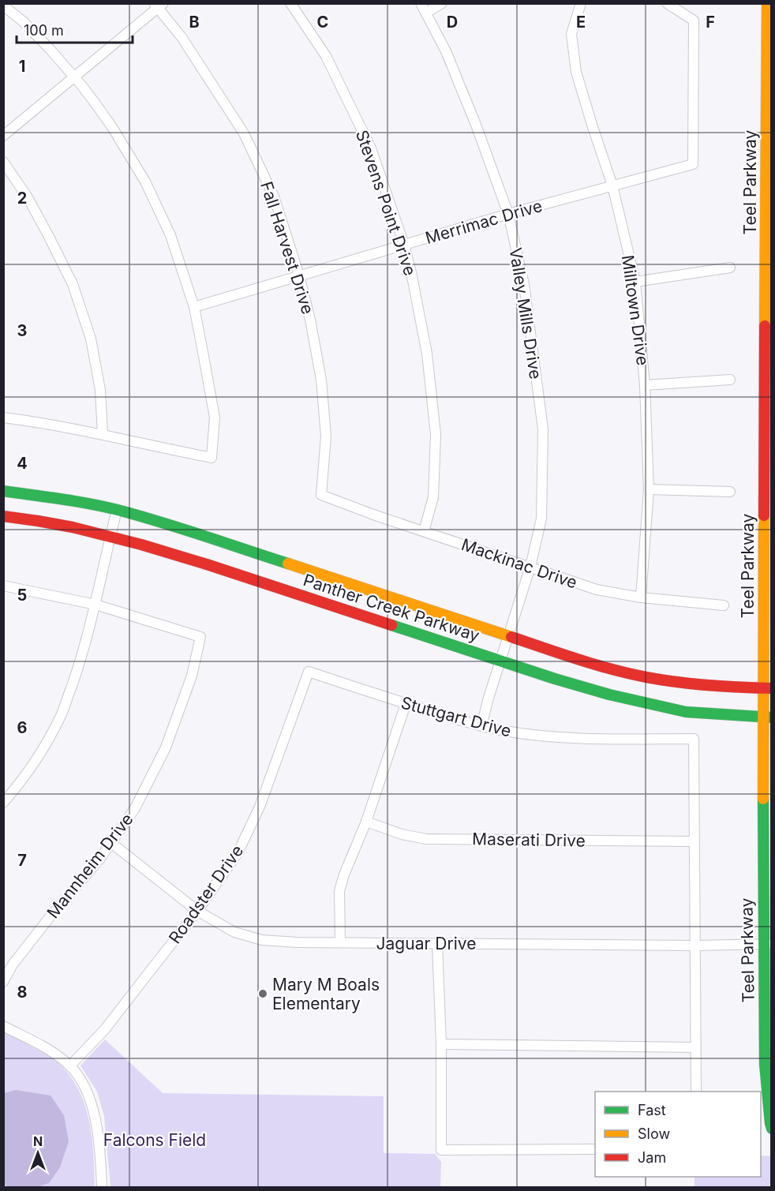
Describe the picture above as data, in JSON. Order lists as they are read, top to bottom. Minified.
{"streets":{"main road":["Teel Parkway","Panther Creek Parkway"],"street":["Stevens Point Drive","Merrimac Drive","Fall Harvest Drive","Milltown Drive","Valley Mills Drive","Mackinac Drive","Stuttgart Drive","Maserati Drive","Mannheim Drive","Roadster Drive","Jaguar Drive"]},"crossings":[["Teel Parkway","Panther Creek Parkway"],["Teel Parkway","Jaguar Drive"],["Stevens Point Drive","Merrimac Drive"],["Stevens Point Drive","Mackinac Drive"],["Merrimac Drive","Fall Harvest Drive"],["Merrimac Drive","Milltown Drive"],["Merrimac Drive","Valley Mills Drive"],["Fall Harvest Drive","Mackinac Drive"],["Milltown Drive","Mackinac Drive"],["Valley Mills Drive","Mackinac Drive"],["Valley Mills Drive","Panther Creek Parkway"],["Valley Mills Drive","Stuttgart Drive"],["Stuttgart Drive","Maserati Drive"],["Stuttgart Drive","Roadster Drive"],["Mannheim Drive","Jaguar Drive"],["Roadster Drive","Jaguar Drive"]],"parks":["Falcons Field"],"places":["Mary M Boals Elementary"],"legend":["Fast","Slow","Jam"],"scale_bar":"100 m","north":"top","grid":{"columns":["B","C","D","E","F"],"rows":["1","2","3","4","5","6","7","8"]}}
